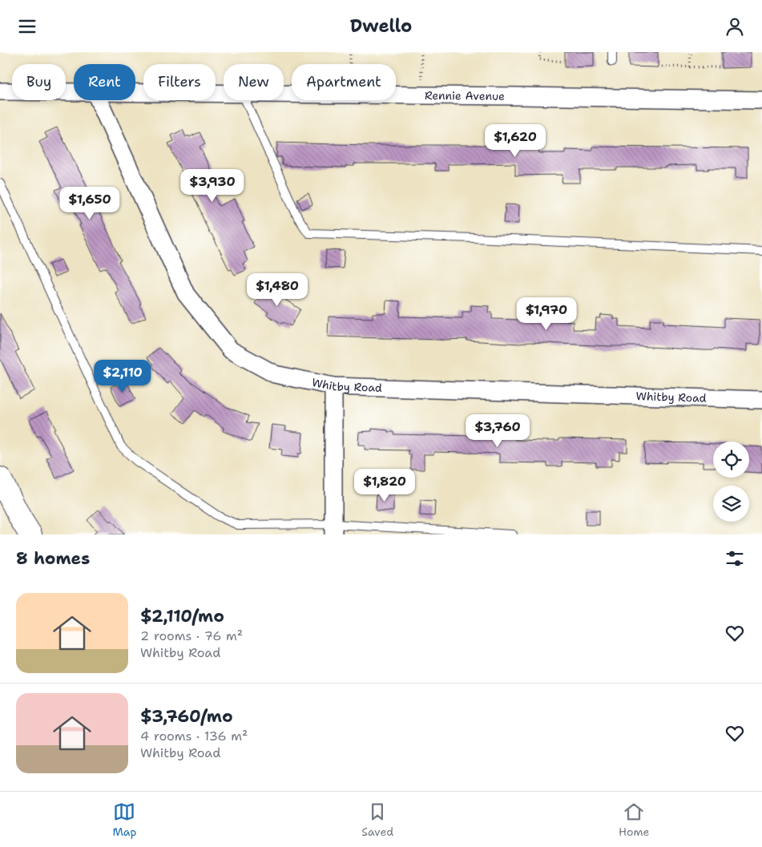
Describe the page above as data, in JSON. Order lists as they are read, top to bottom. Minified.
{"streets":{"street":["Rennie Avenue","Whitby Road"]},"page":{"header":"Dwello","chip":["Buy","Rent","Filters","New","Apartment"],"price":["$1,620","$3,930","$1,650","$1,480","$1,970","$2,110","$3,760","$1,820"],"heading":"8 homes","list":[{"name":"$2,110/mo","note":"2 rooms · 76 m² · Whitby Road"},{"name":"$3,760/mo","note":"4 rooms · 136 m² · Whitby Road"}],"tabs":["Map","Saved","Home"]}}
